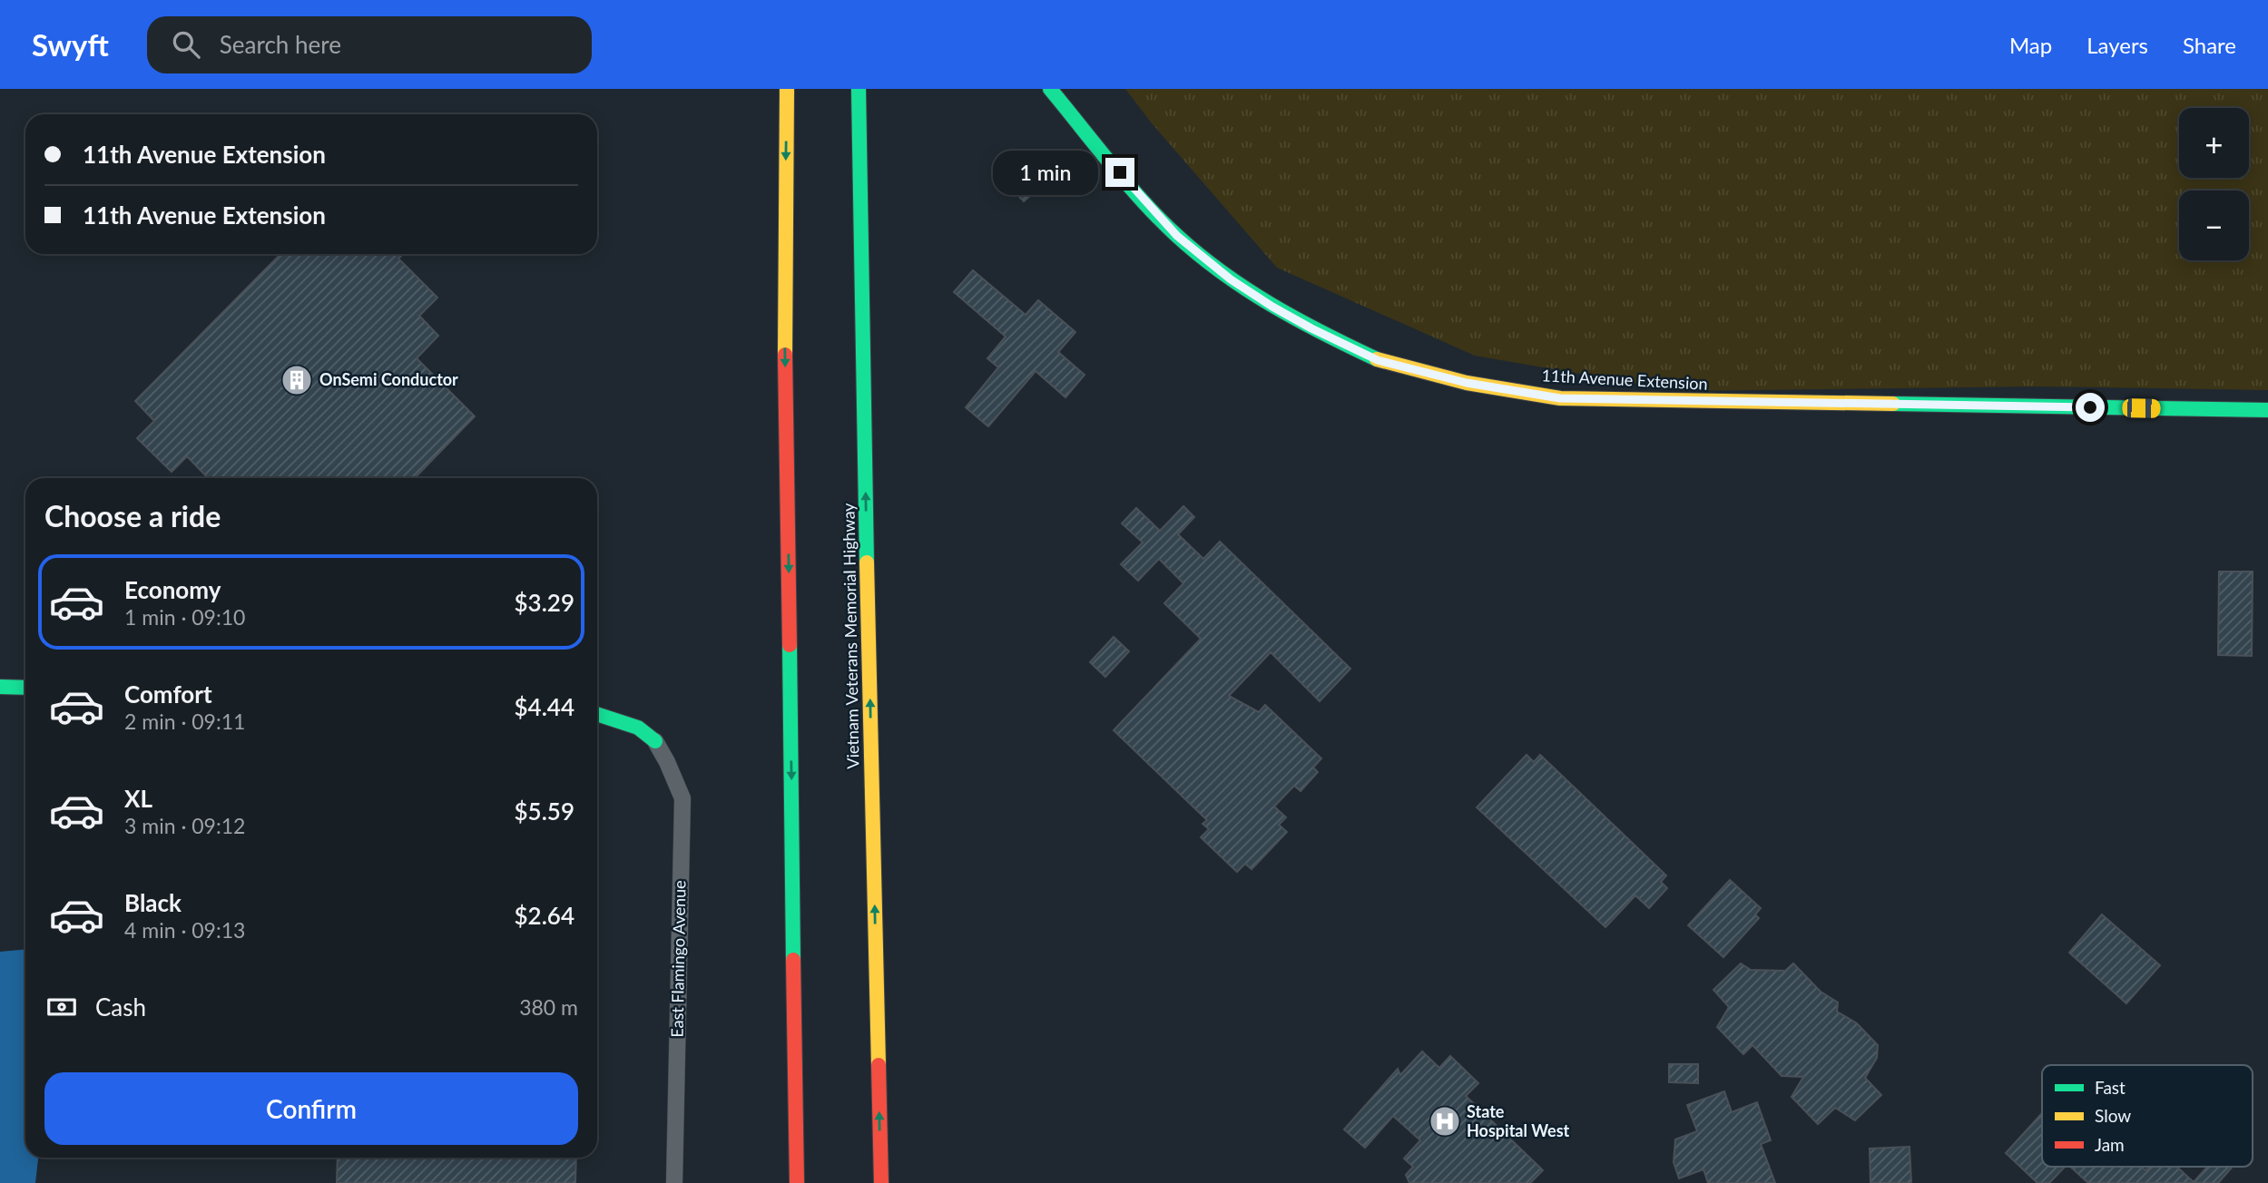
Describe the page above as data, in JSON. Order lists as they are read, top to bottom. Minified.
{"streets":{"main road":["11th Avenue Extension","Vietnam Veterans Memorial Highway"],"street":["East Flamingo Avenue"]},"places":{"building":["OnSemi Conductor"],"hospital":["State Hospital West"]},"legend":["Fast","Slow","Jam"],"page":{"header":"Swyft","search":"Search here","nav":["Map","Layers","Share"],"map_buttons":["+","−"],"banner":["11th Avenue Extension","11th Avenue Extension"],"bubble":"1 min","heading":"Choose a ride","list":[{"name":"Economy","note":"1 min · 09:10","value":"$3.29"},{"name":"Comfort","note":"2 min · 09:11","value":"$4.44"},{"name":"XL","note":"3 min · 09:12","value":"$5.59"},{"name":"Black","note":"4 min · 09:13","value":"$2.64"}],"pay":["Cash","380 m"],"buttons":"Confirm"}}
